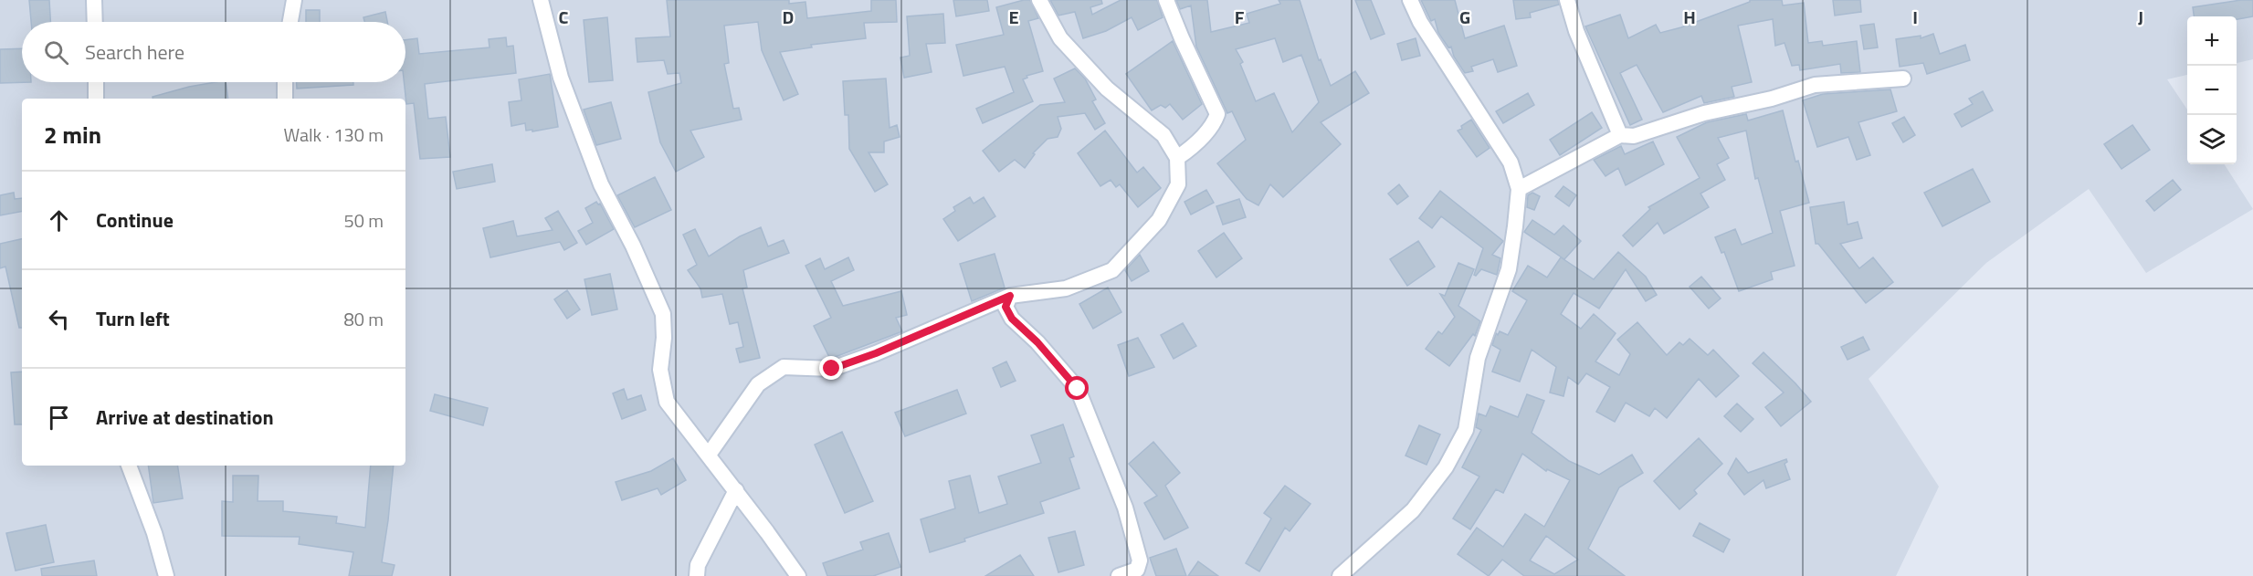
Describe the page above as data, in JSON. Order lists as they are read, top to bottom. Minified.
{"page":{"map_buttons":["+","−"],"search":"Search here","heading":["2 min","Walk · 130 m"],"list":[["Continue","50 m"],["Turn left","80 m"],"Arrive at destination"]},"grid":{"columns":["C","D","E","F","G","H","I","J"]}}
